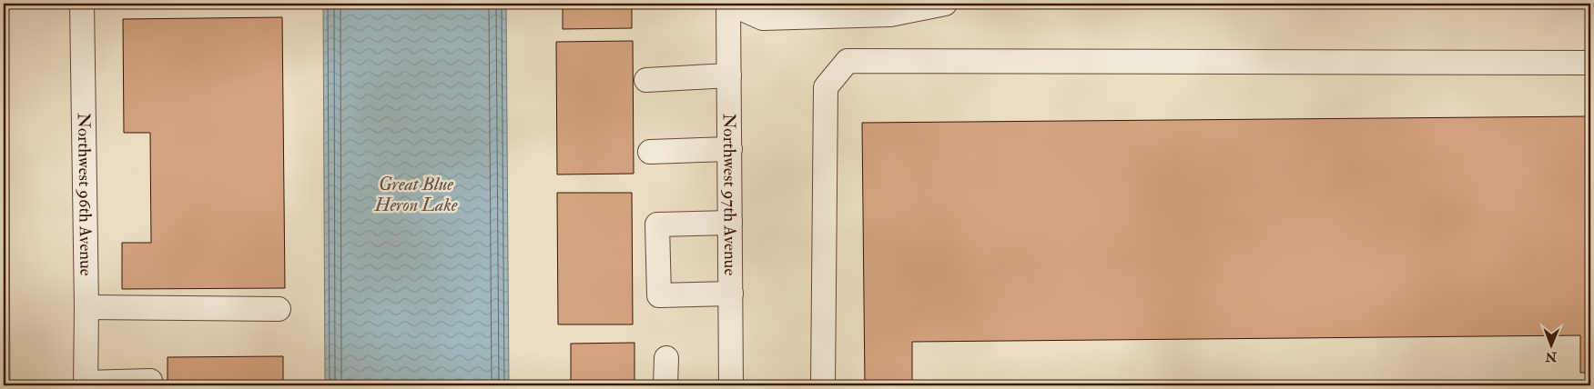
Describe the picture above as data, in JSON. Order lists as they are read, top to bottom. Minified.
{"streets":{"street":["Northwest 96th Avenue","Northwest 97th Avenue"]},"water":["Great Blue Heron Lake"],"north":"bottom"}
